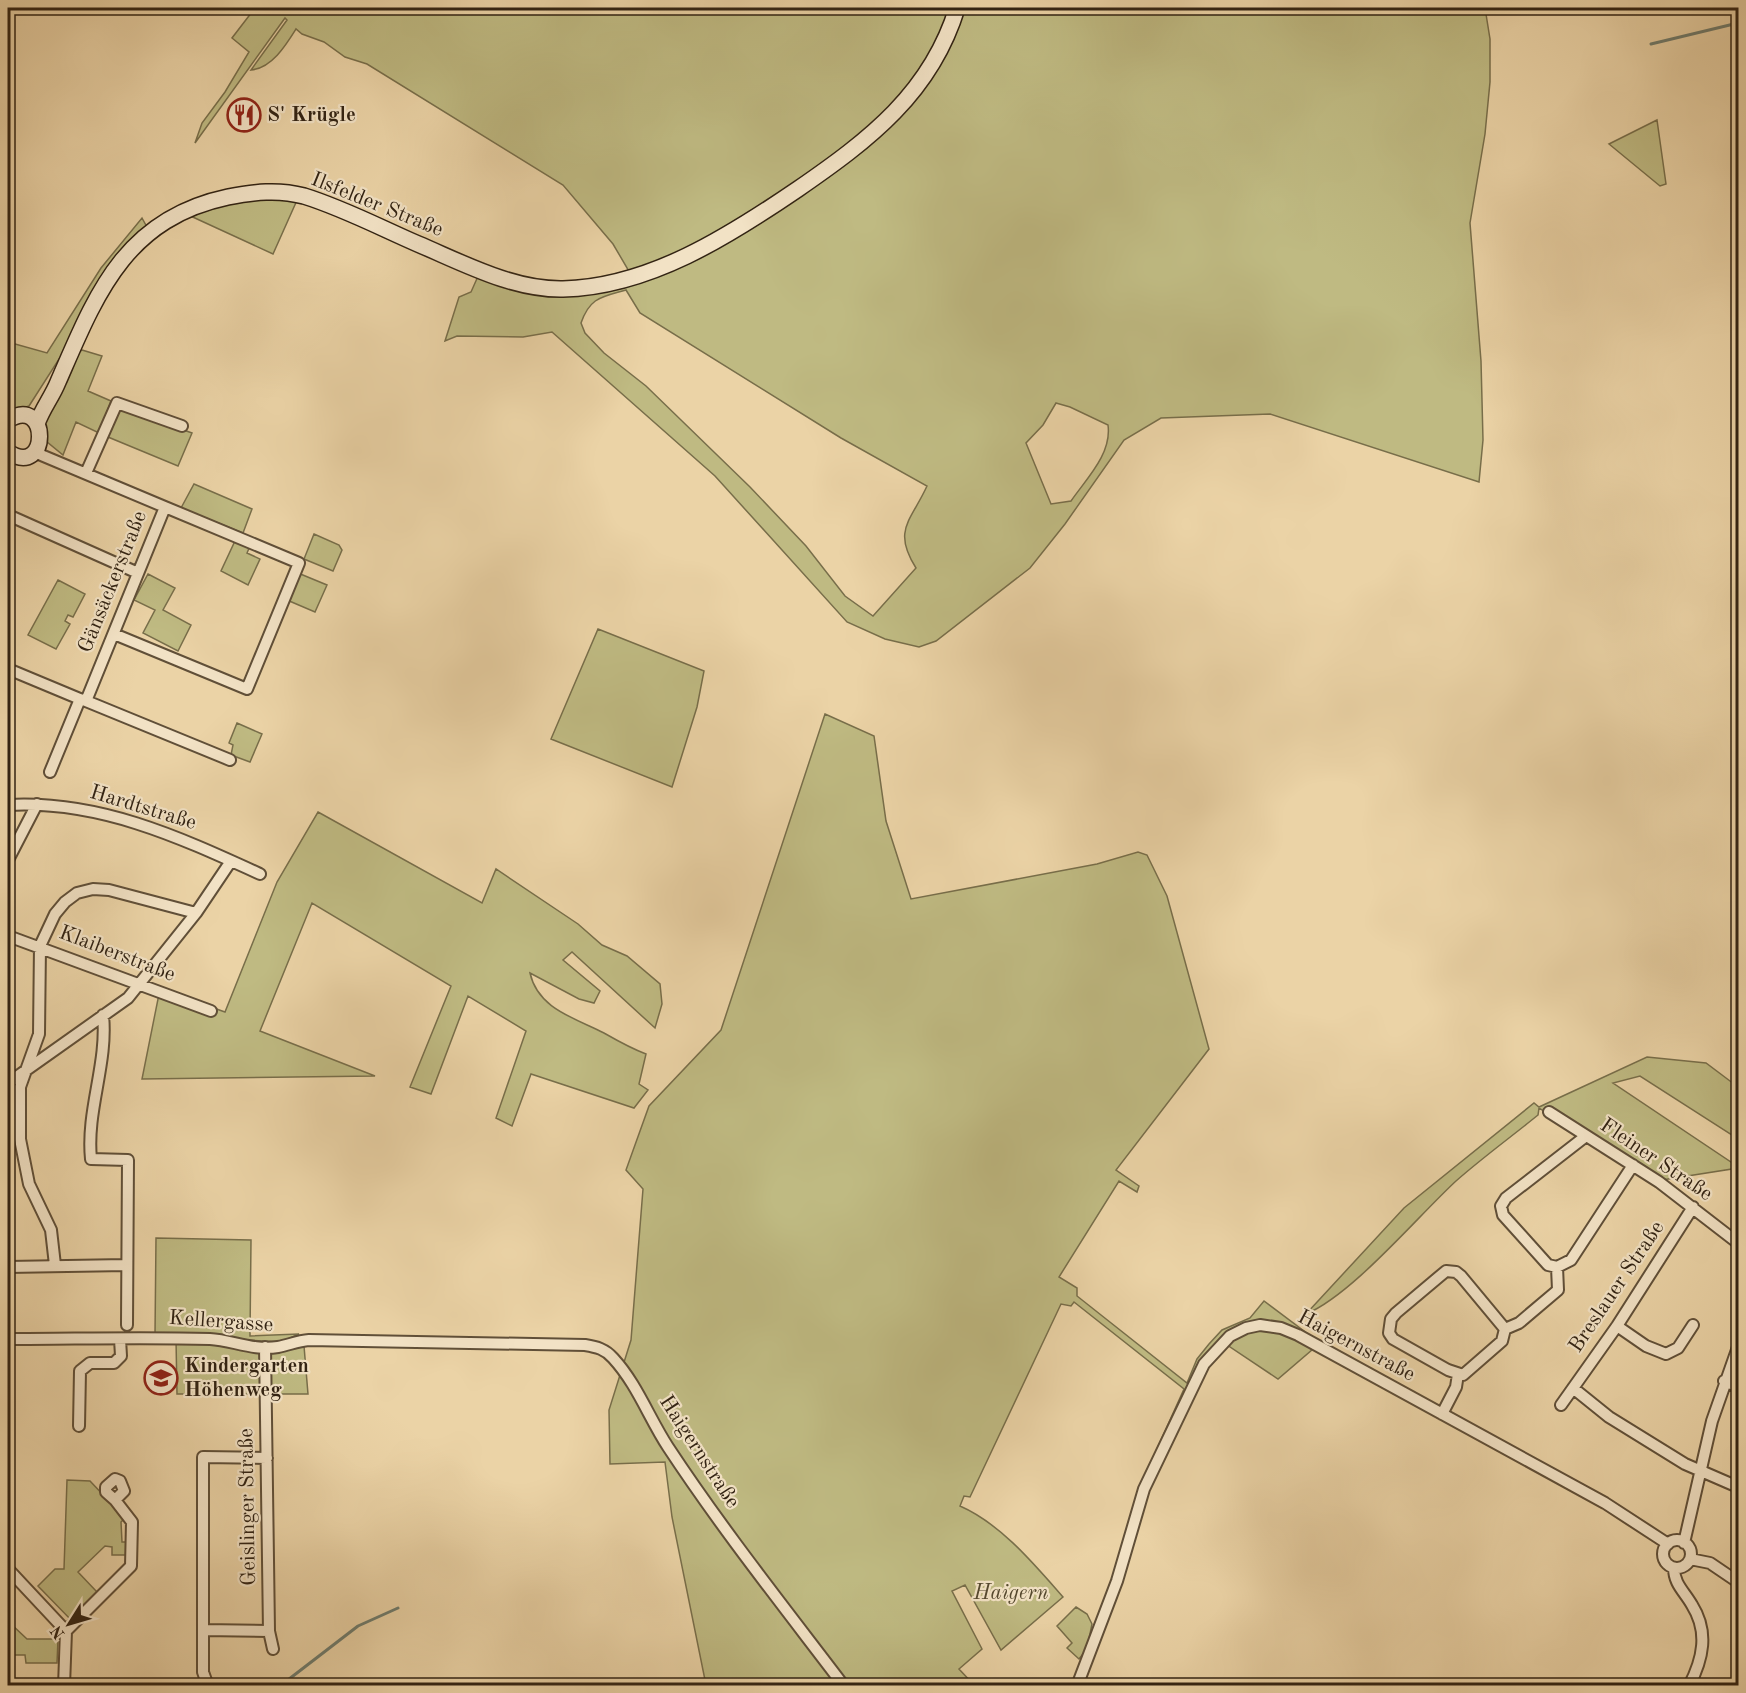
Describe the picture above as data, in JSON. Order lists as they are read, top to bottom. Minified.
{"streets":{"main road":["Ilsfelder Straße"],"street":["Gänsäckerstraße","Hardtstraße","Klaiberstraße","Fleiner Straße","Breslauer Straße","Kellergasse","Haigernstraße","Geislinger Straße"]},"crossings":[["Fleiner Straße","Breslauer Straße"],["Kellergasse","Haigernstraße"],["Kellergasse","Geislinger Straße"]],"parks":["Haigern"],"places":{"restaurant":["S' Krügle"],"school or university":["Kindergarten Höhenweg"]},"north":"bottom left"}
